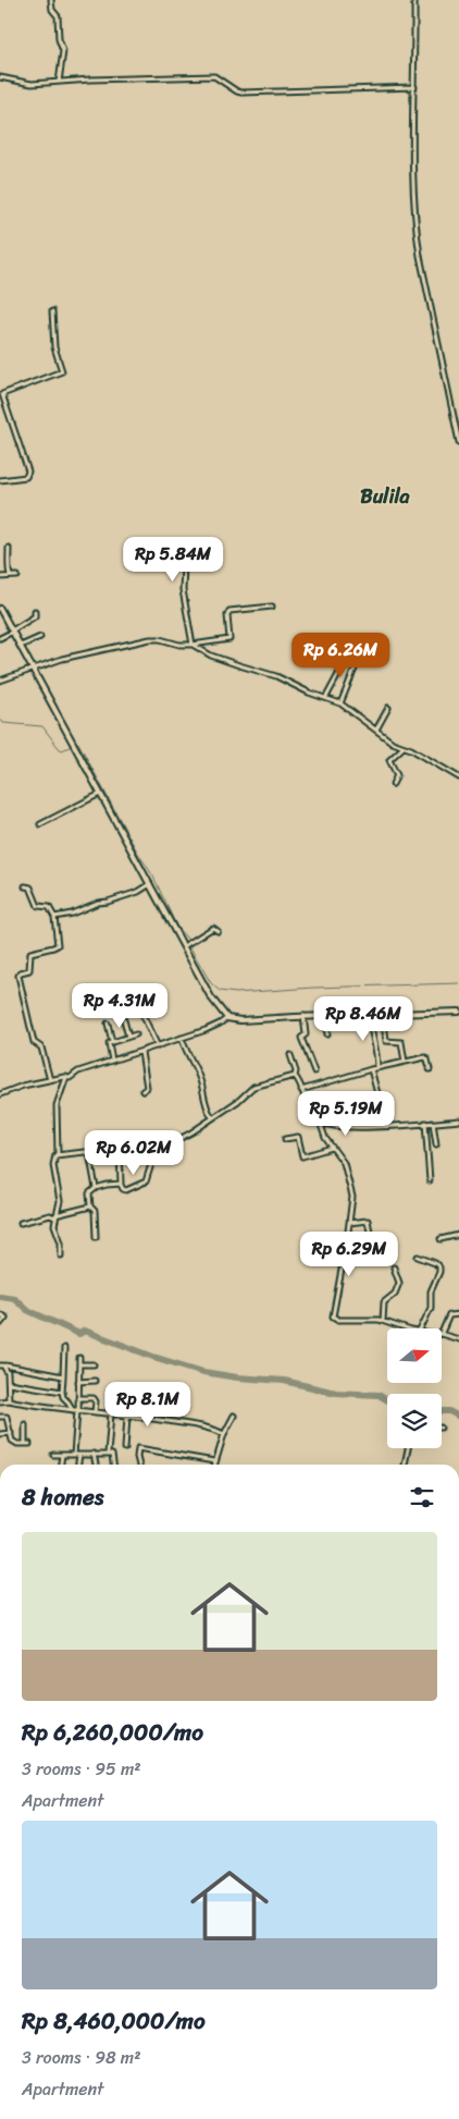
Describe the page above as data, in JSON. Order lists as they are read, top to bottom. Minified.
{"districts":["Bulila"],"north":"right","page":{"price":["Rp 5.84M","Rp 6.26M","Rp 4.31M","Rp 8.46M","Rp 5.19M","Rp 6.02M","Rp 6.29M","Rp 8.1M"],"heading":"8 homes","list":[{"name":"Rp 6,260,000/mo","note":"3 rooms · 95 m² · Apartment"},{"name":"Rp 8,460,000/mo","note":"3 rooms · 98 m² · Apartment"}]}}
